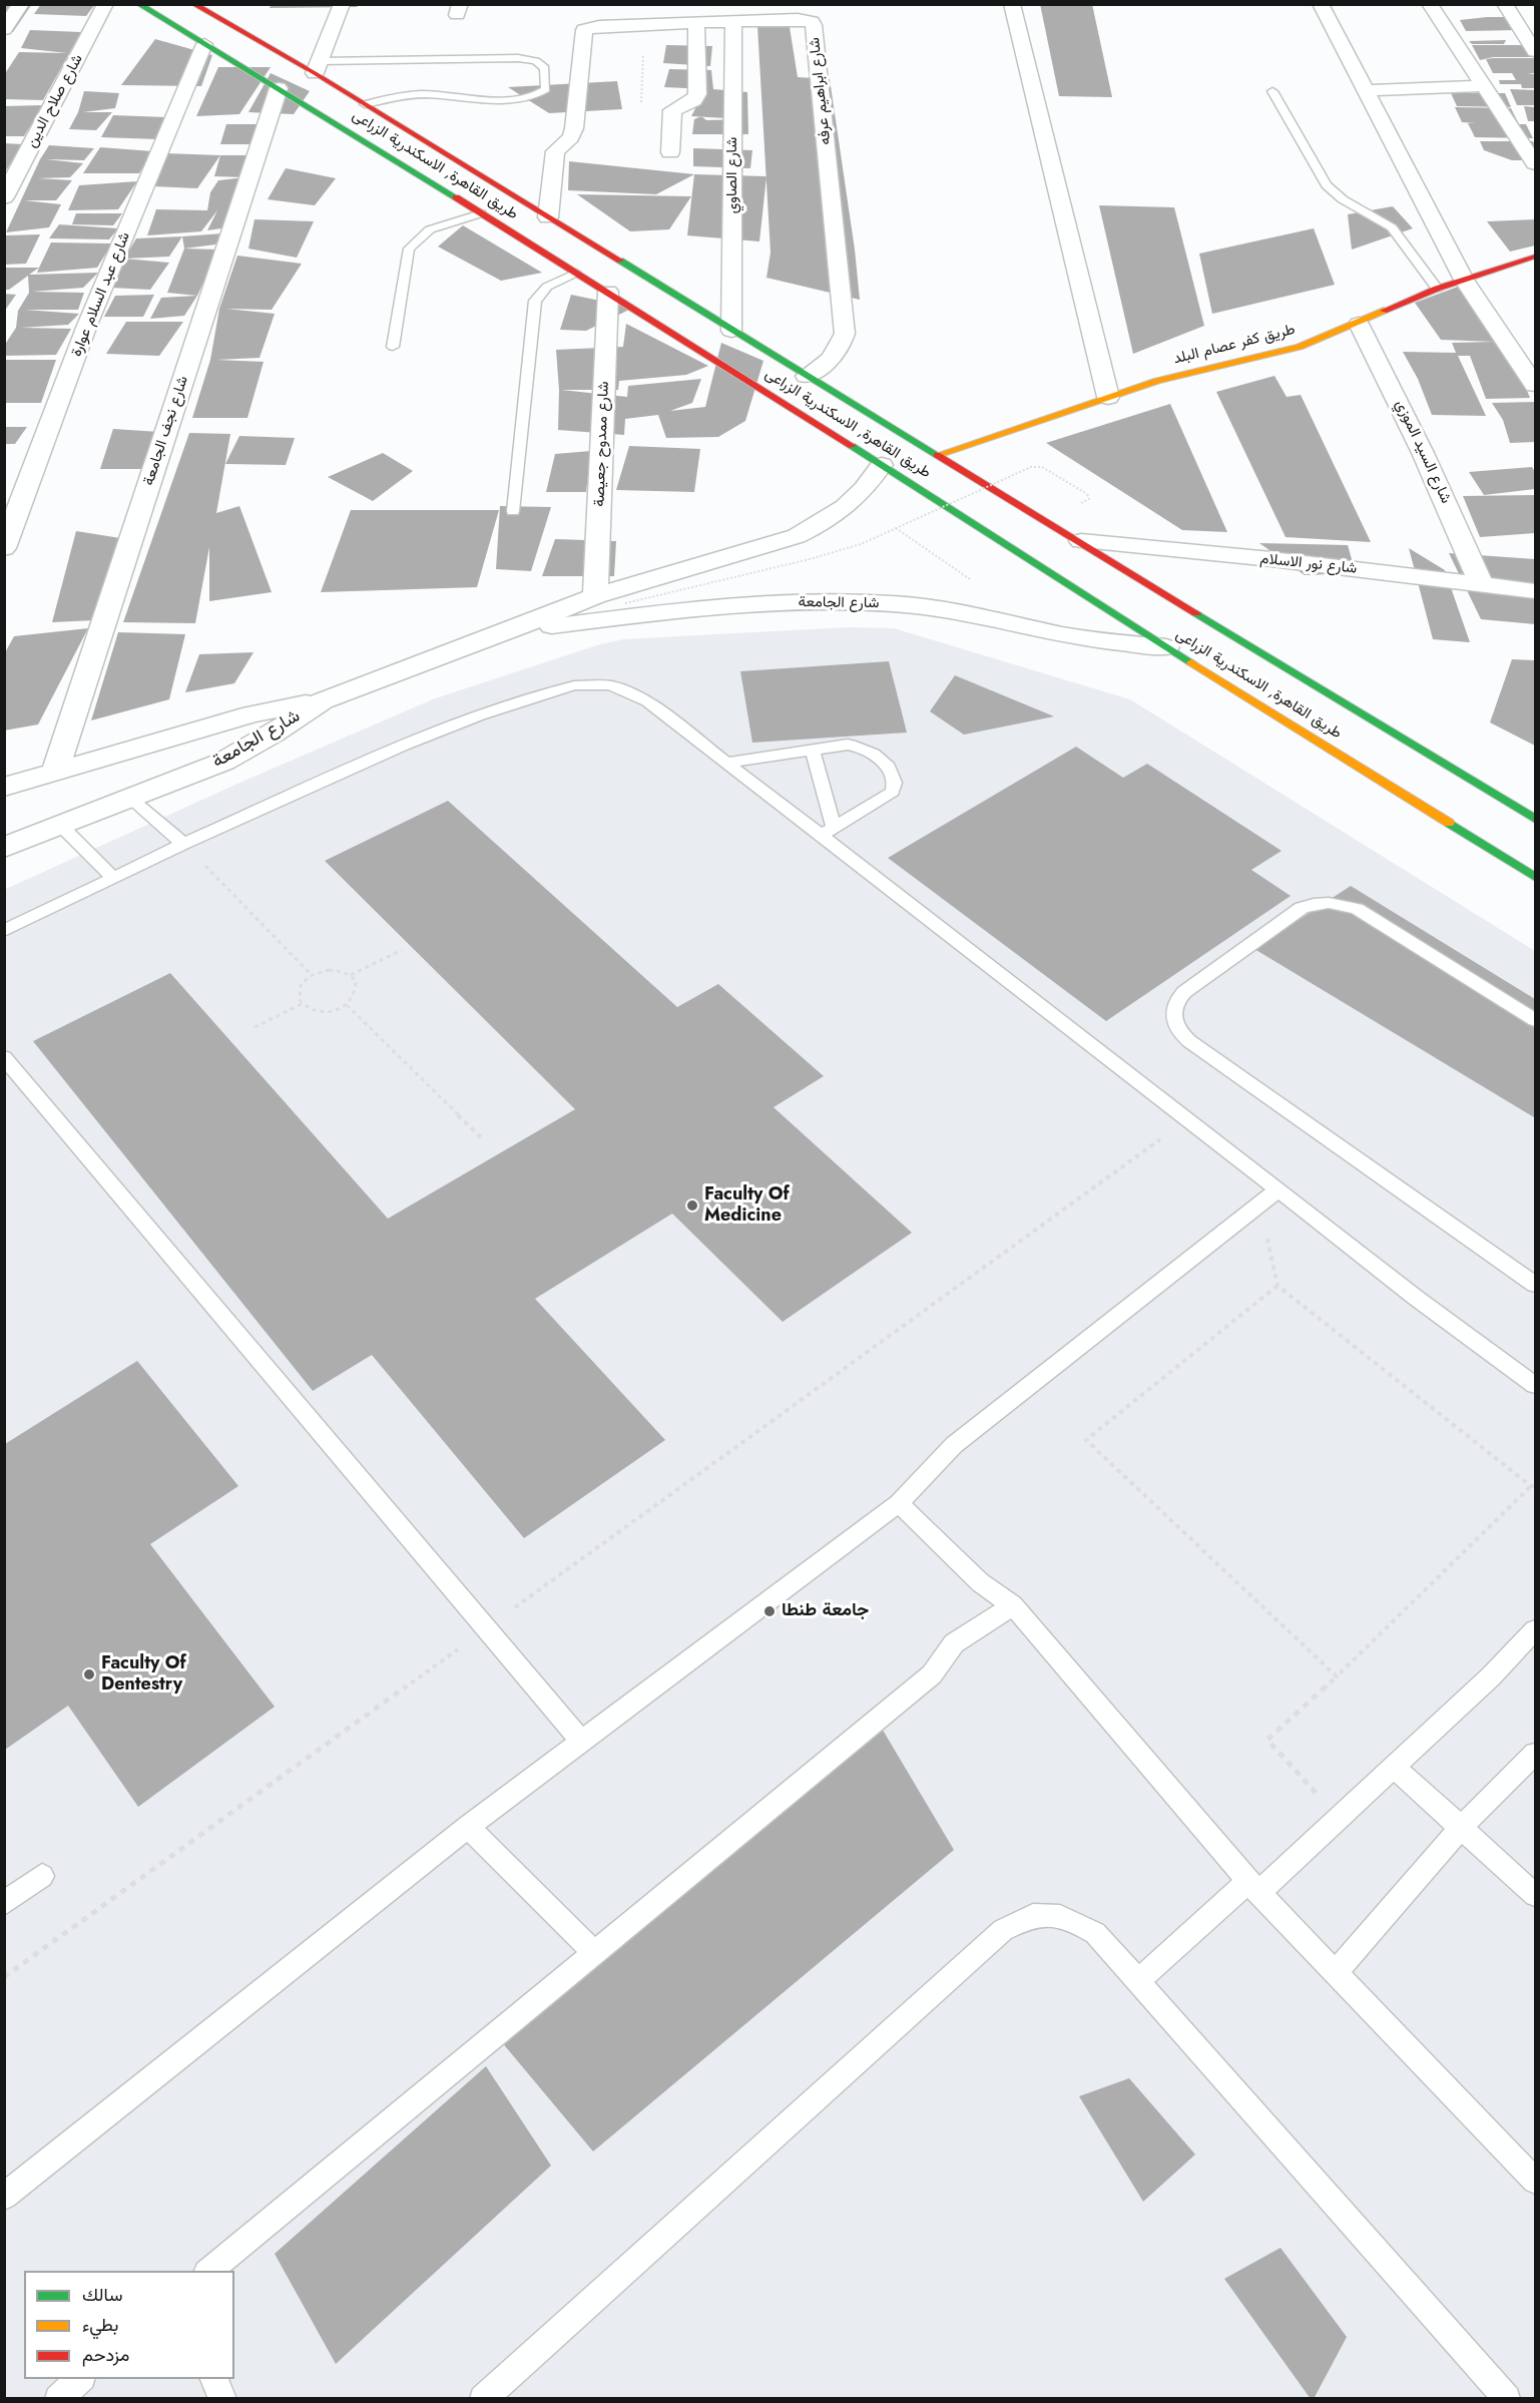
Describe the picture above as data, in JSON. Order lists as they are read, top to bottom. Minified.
{"streets":{"main road":["طريق القاهرة, الاسكندرية الزراعى","طريق كفر عصام البلد"],"street":["شارع ابراهيم عرفه","شارع صلاح الدين","شارع الصاوي","شارع عبد السلام عوارة","شارع نجف الجامعة","شارع ممدوح جعيصة","شارع السيد الموزي","شارع نور الاسلام","شارع الجامعة"]},"crossings":[["شارع ابراهيم عرفه","طريق القاهرة, الاسكندرية الزراعى"],["شارع ابراهيم عرفه","شارع الصاوي"],["طريق القاهرة, الاسكندرية الزراعى","شارع الصاوي"],["طريق القاهرة, الاسكندرية الزراعى","شارع عبد السلام عوارة"],["طريق القاهرة, الاسكندرية الزراعى","طريق كفر عصام البلد"],["طريق القاهرة, الاسكندرية الزراعى","شارع نجف الجامعة"],["طريق القاهرة, الاسكندرية الزراعى","شارع ممدوح جعيصة"],["طريق القاهرة, الاسكندرية الزراعى","شارع نور الاسلام"],["طريق القاهرة, الاسكندرية الزراعى","شارع الجامعة"],["طريق كفر عصام البلد","شارع السيد الموزي"],["شارع ممدوح جعيصة","شارع الجامعة"],["شارع السيد الموزي","شارع نور الاسلام"]],"places":["Faculty Of Medicine","جامعة طنطا","Faculty Of Dentestry"],"legend":["سالك","بطيء","مزدحم"]}
